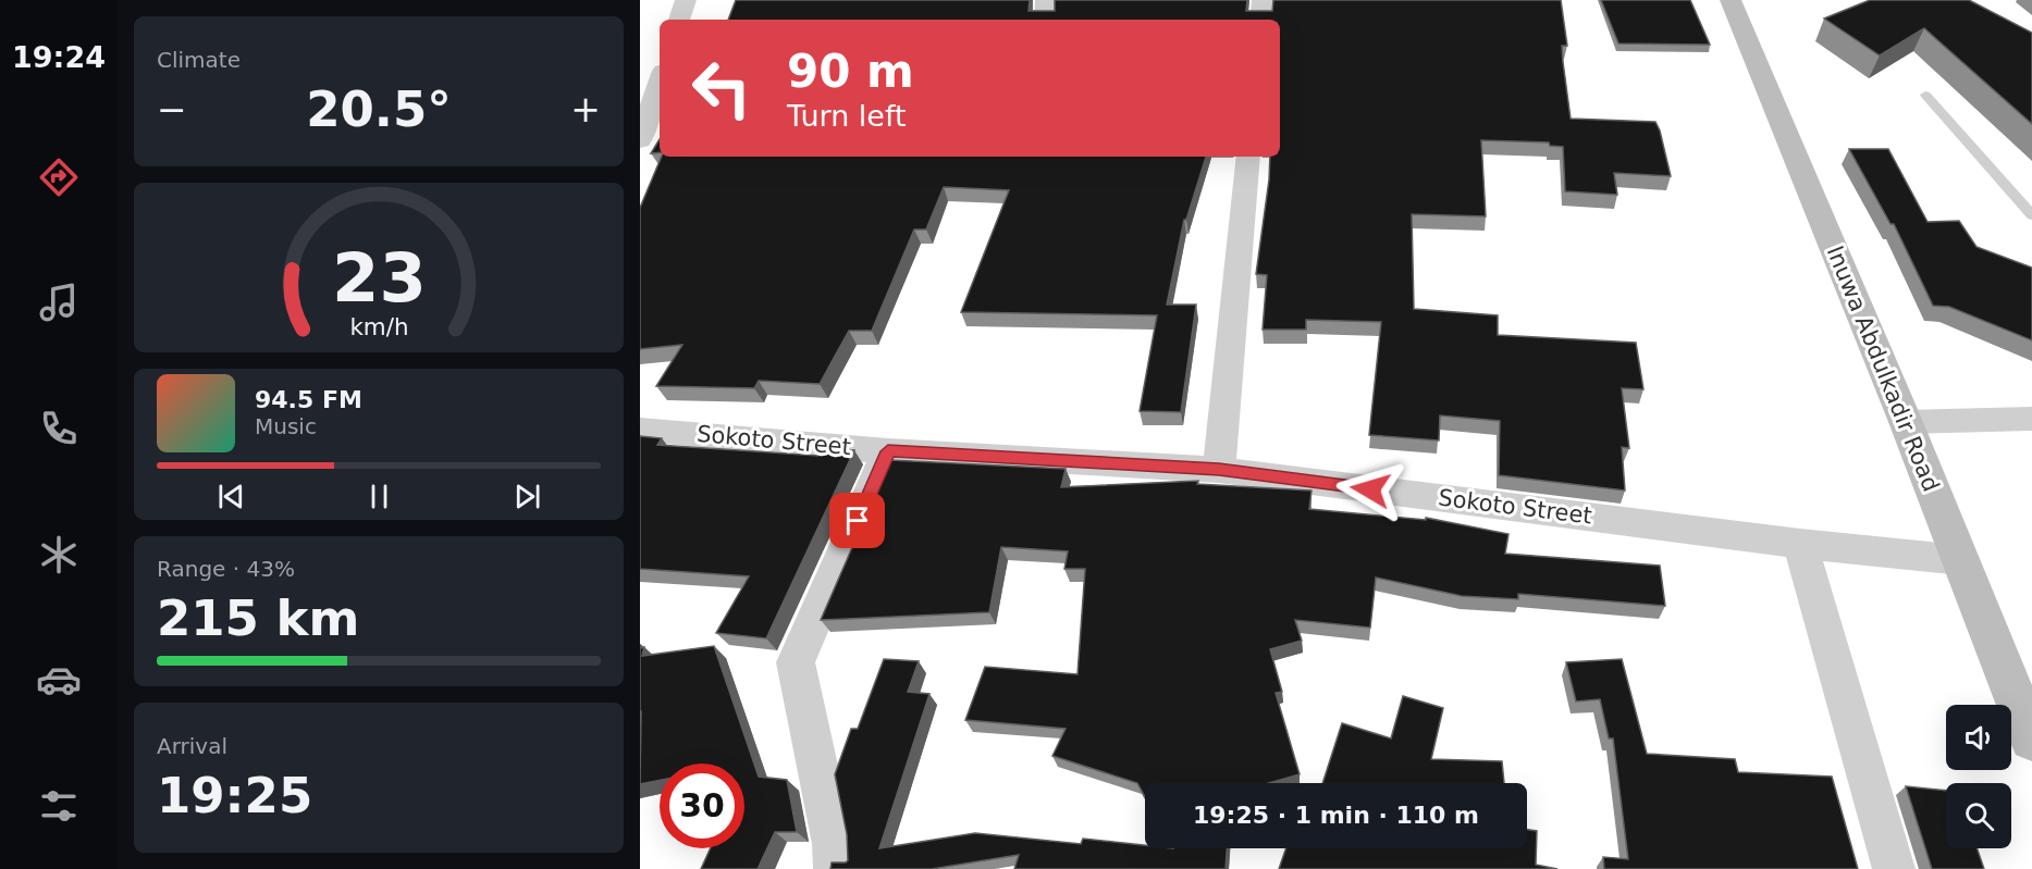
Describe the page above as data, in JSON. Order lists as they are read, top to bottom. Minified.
{"streets":{"main road":["Inuwa Abdulkadir Road"],"street":["Sokoto Street"]},"crossings":[["Inuwa Abdulkadir Road","Sokoto Street"]],"page":{"tabs":"19:24","tile":["Climate",["Range · 43%","215 km"],["Arrival","19:25"]],"turn":["90 m","Turn left"],"heat":["−","20.5°","+"],"song":["94.5 FM","Music"],"limit":"30","trip":"19:25 · 1 min · 110 m","gauge":["23","km/h"]}}
